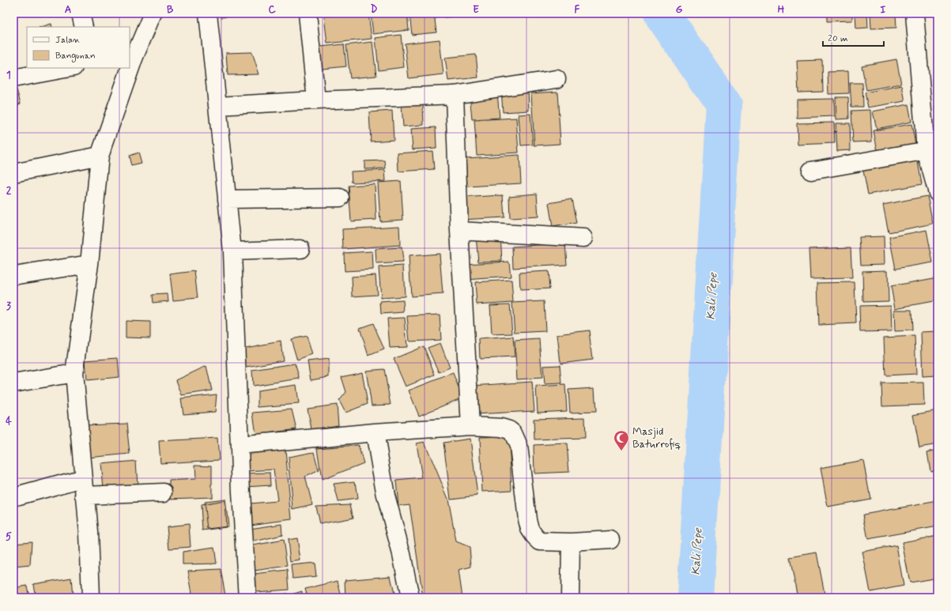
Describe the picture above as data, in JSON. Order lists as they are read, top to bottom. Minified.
{"water":["Kali Pepe"],"places":{"mosque":["Masjid Baturrofiq"]},"legend":["Jalan","Bangunan"],"scale_bar":"20 m","grid":{"columns":["A","B","C","D","E","F","G","H","I"],"rows":["1","2","3","4","5"]}}
